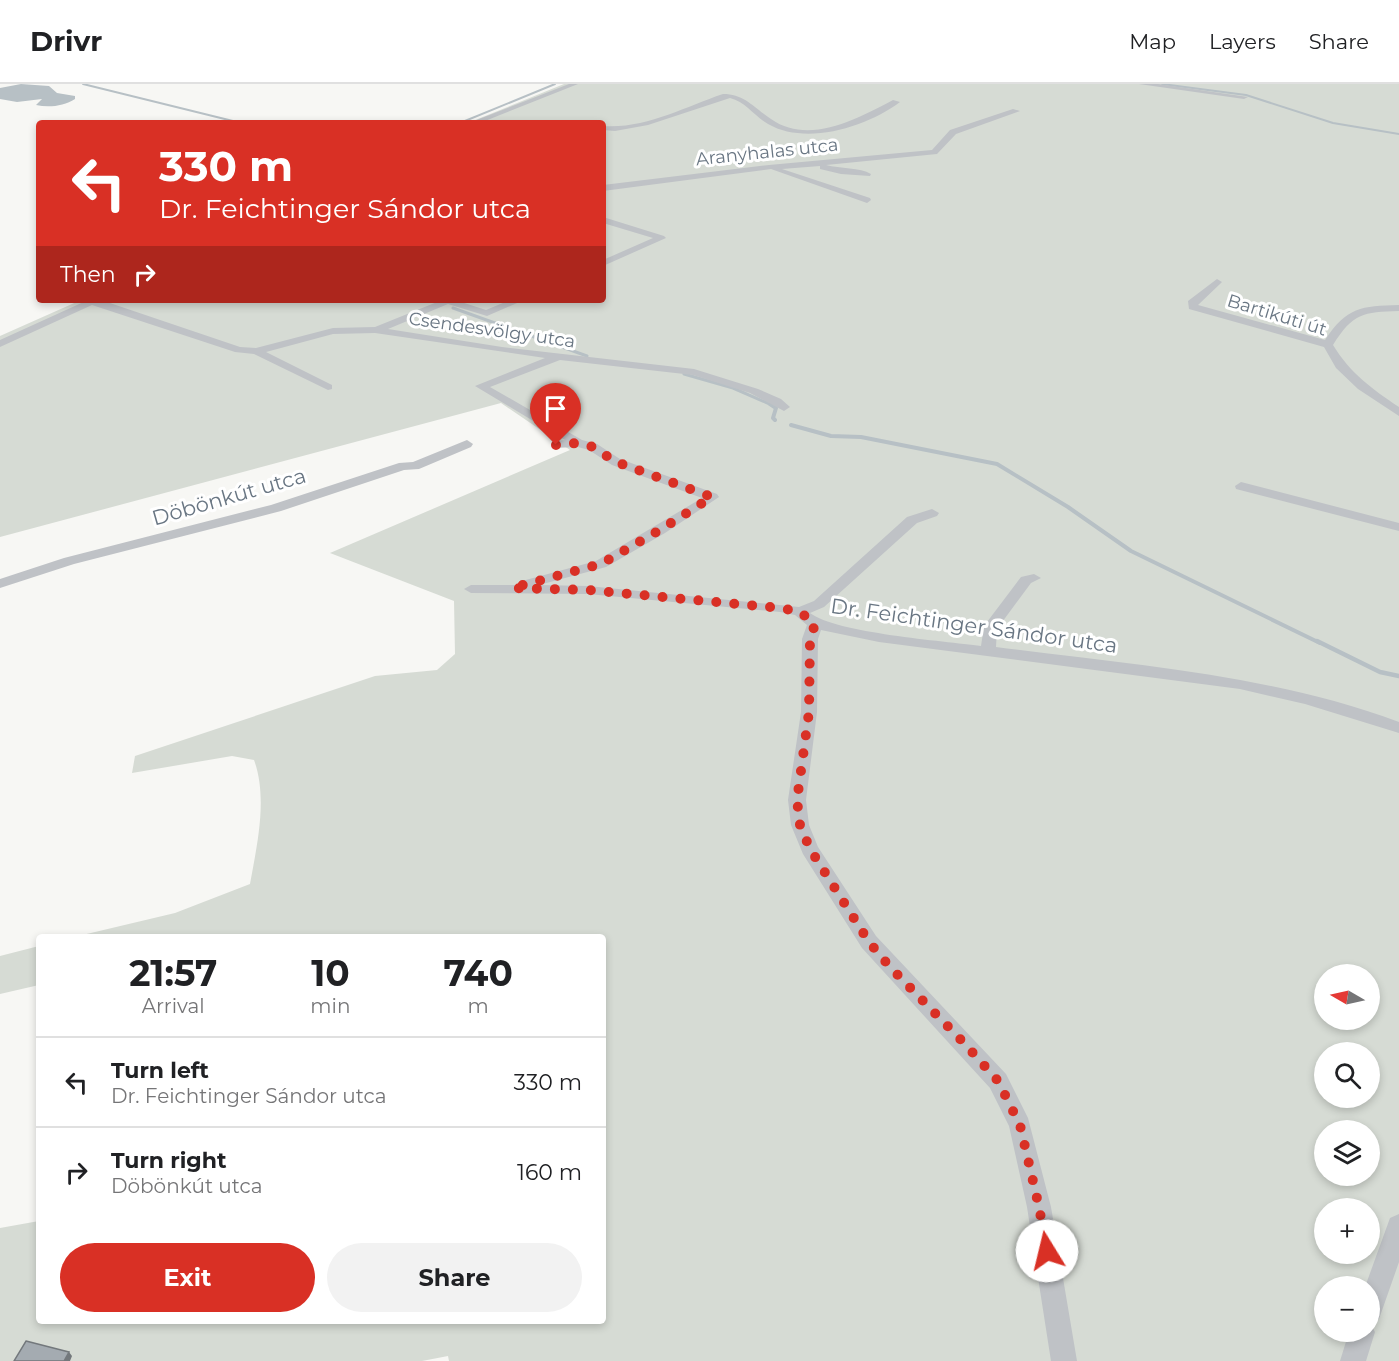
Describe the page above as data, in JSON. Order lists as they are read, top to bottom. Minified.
{"streets":{"street":["Aranyhalas utca","Bartikúti út","Csendesvölgy utca","Döbönkút utca","Dr. Feichtinger Sándor utca"]},"north":"left","page":{"header":"Drivr","nav":["Map","Layers","Share"],"turn":["330 m","Dr. Feichtinger Sándor utca"],"then":"Then","eta":["21:57","Arrival","10","min","740","m"],"map_buttons":["+","−"],"list":[{"name":"Turn left","note":"Dr. Feichtinger Sándor utca","value":"330 m"},{"name":"Turn right","note":"Döbönkút utca","value":"160 m"}],"buttons":["Exit","Share"]}}
